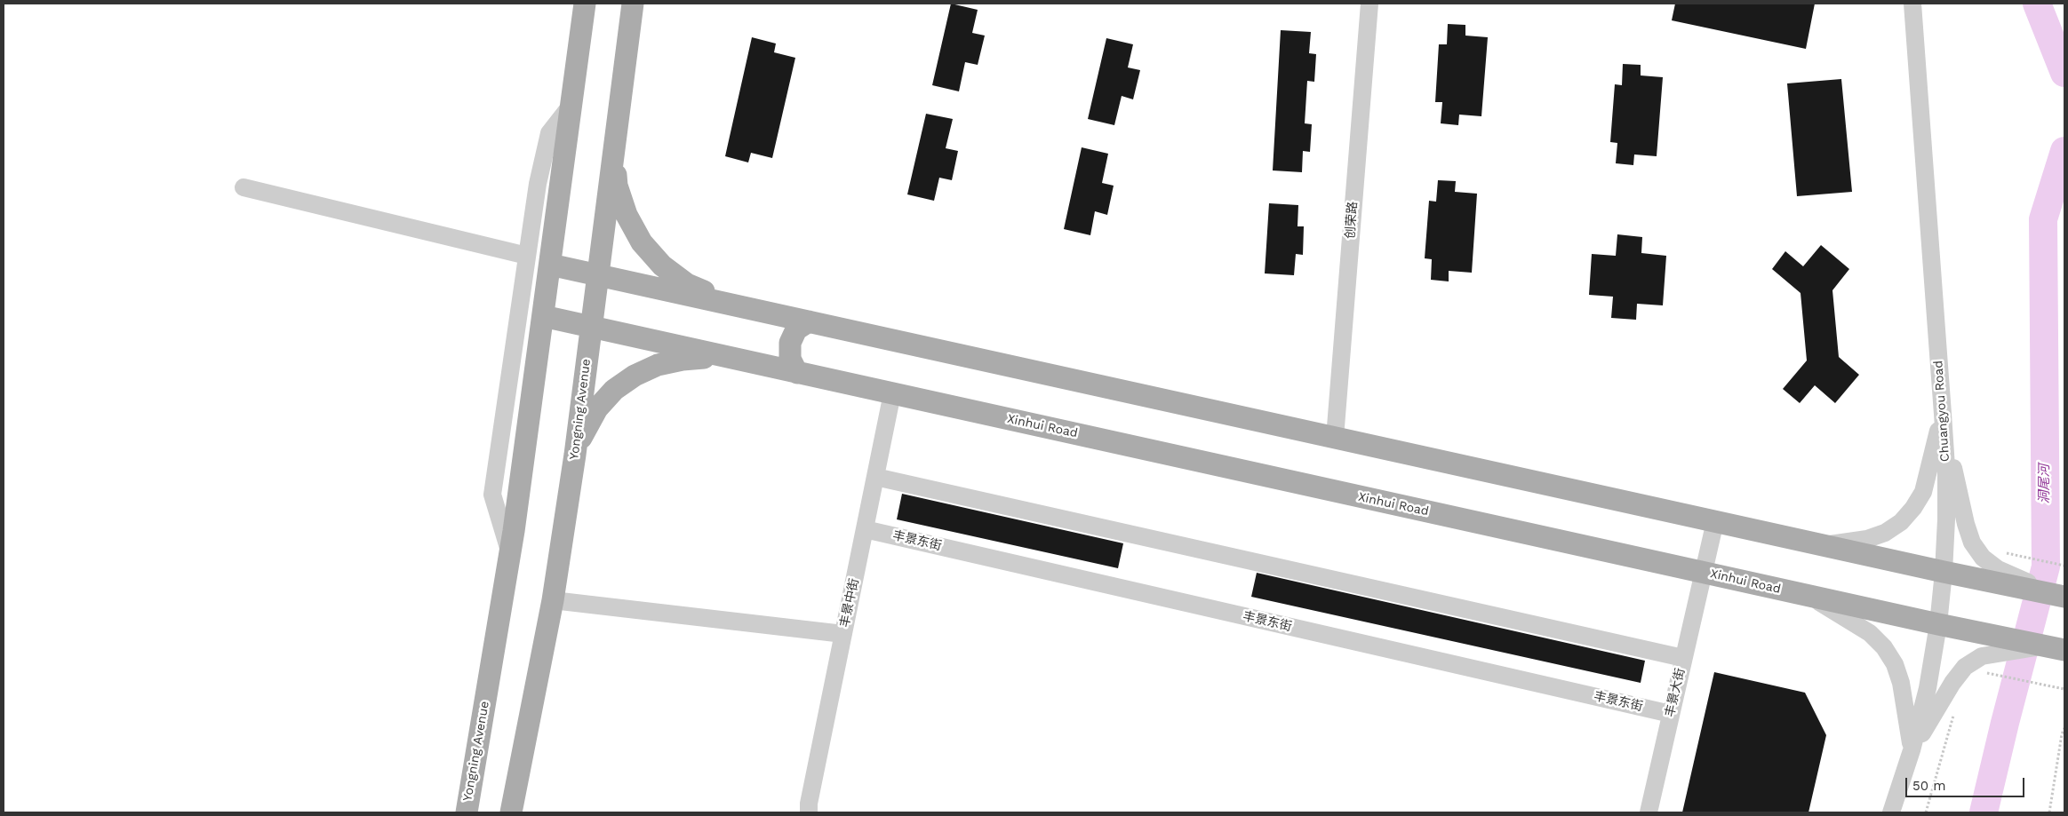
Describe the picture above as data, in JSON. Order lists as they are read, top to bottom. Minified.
{"streets":{"main road":["Yongning Avenue","Xinhui Road"],"street":["创荣路","Chuangyou Road","丰景东街","丰景中街","丰景大街"]},"crossings":[["Yongning Avenue","Xinhui Road"],["Chuangyou Road","Xinhui Road"],["Xinhui Road","丰景中街"],["Xinhui Road","丰景大街"],["丰景东街","丰景中街"],["丰景东街","丰景大街"]],"water":["洞尾河"],"scale_bar":"50 m"}
